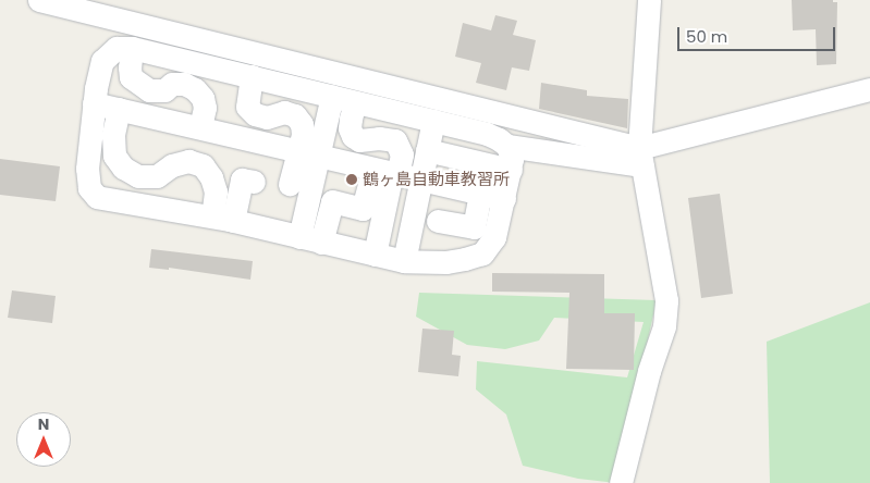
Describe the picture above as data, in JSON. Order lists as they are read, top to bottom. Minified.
{"places":["鶴ヶ島自動車教習所"],"scale_bar":"50 m","north":"top"}
